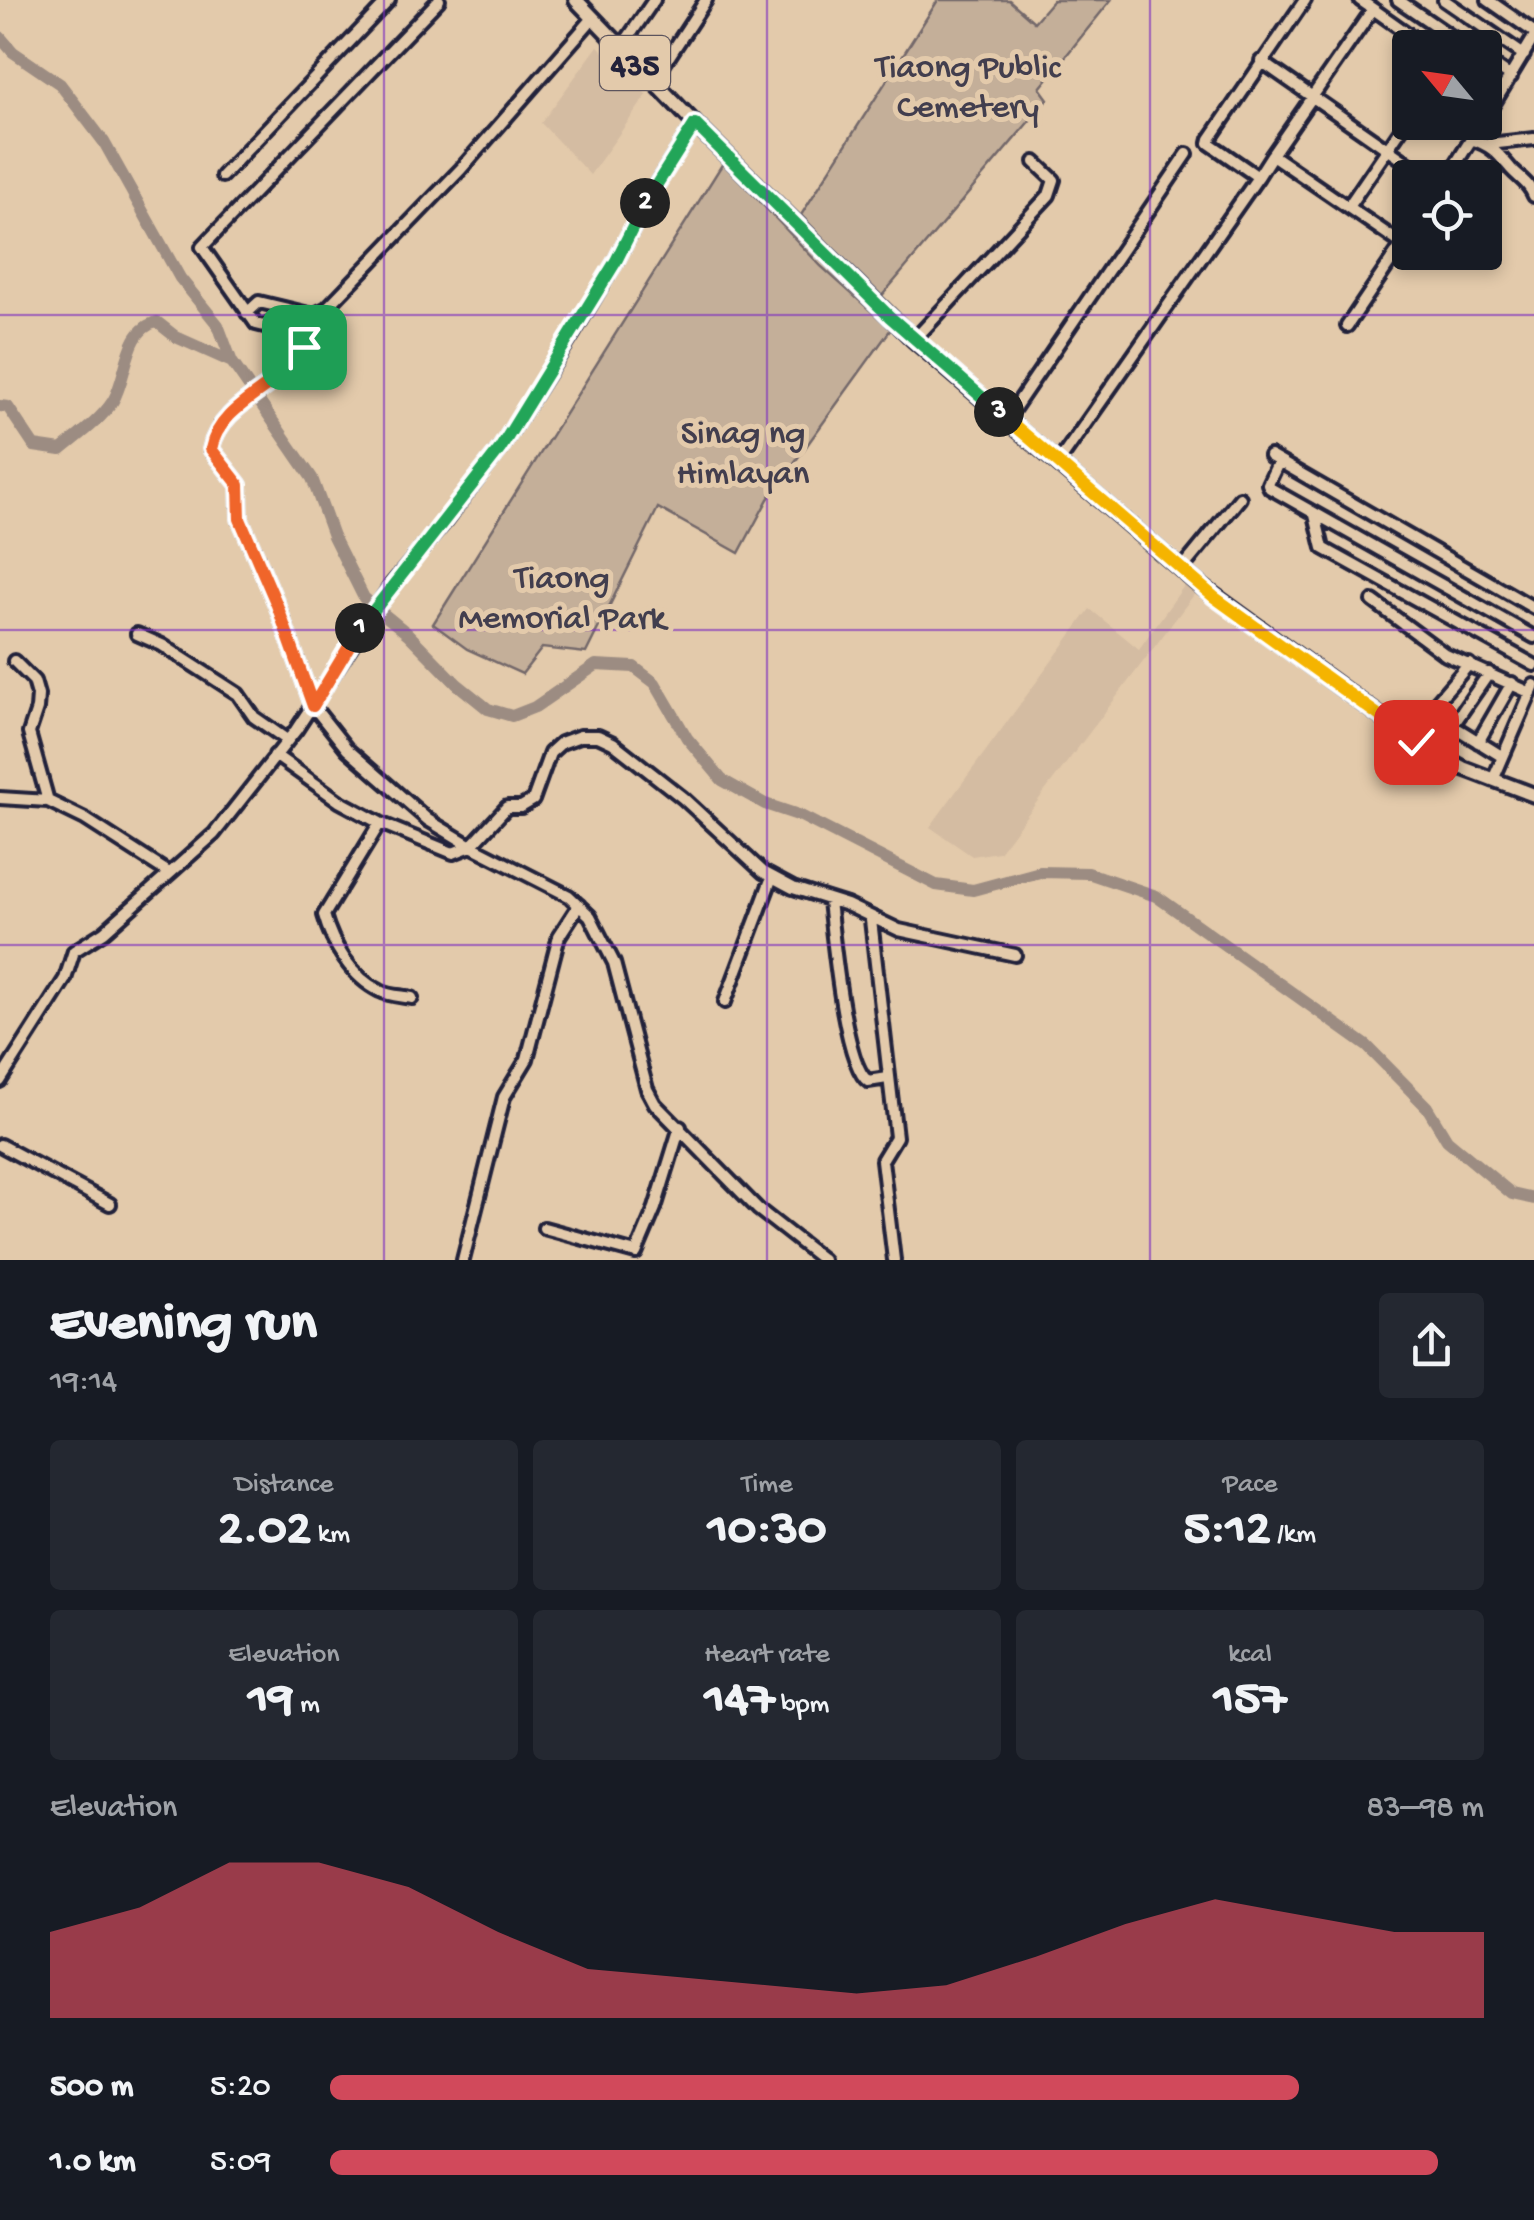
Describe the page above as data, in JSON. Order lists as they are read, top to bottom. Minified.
{"streets":{"main road":["435"]},"parks":["Tiaong Public Cemetery","Sinag ng Himlayan","Tiaong Memorial Park"],"north":"top left","page":{"pins":["2","3","1"],"heading":["Evening run","19:14"],"stats":[["Distance","2.02 km"],["Time","10:30"],["Pace","5:12 /km"],["Elevation","19 m"],["Heart rate","147 bpm"],["kcal","157"]],"chart":["Elevation","83–98 m"],"list":[{"name":"500 m","note":"5:20"},{"name":"1.0 km","note":"5:09"}]}}
